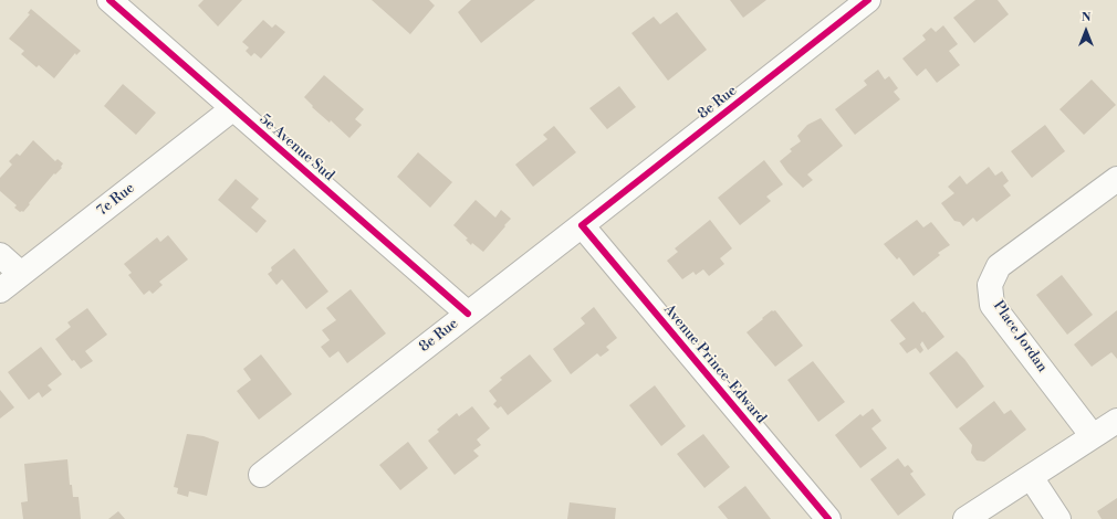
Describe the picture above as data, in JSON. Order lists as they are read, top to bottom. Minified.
{"streets":{"street":["8e Rue","5e Avenue Sud","7e Rue","Place Jordan","Avenue Prince-Edward"]},"crossings":[["8e Rue","5e Avenue Sud"],["8e Rue","Avenue Prince-Edward"],["5e Avenue Sud","7e Rue"]],"north":"top"}
